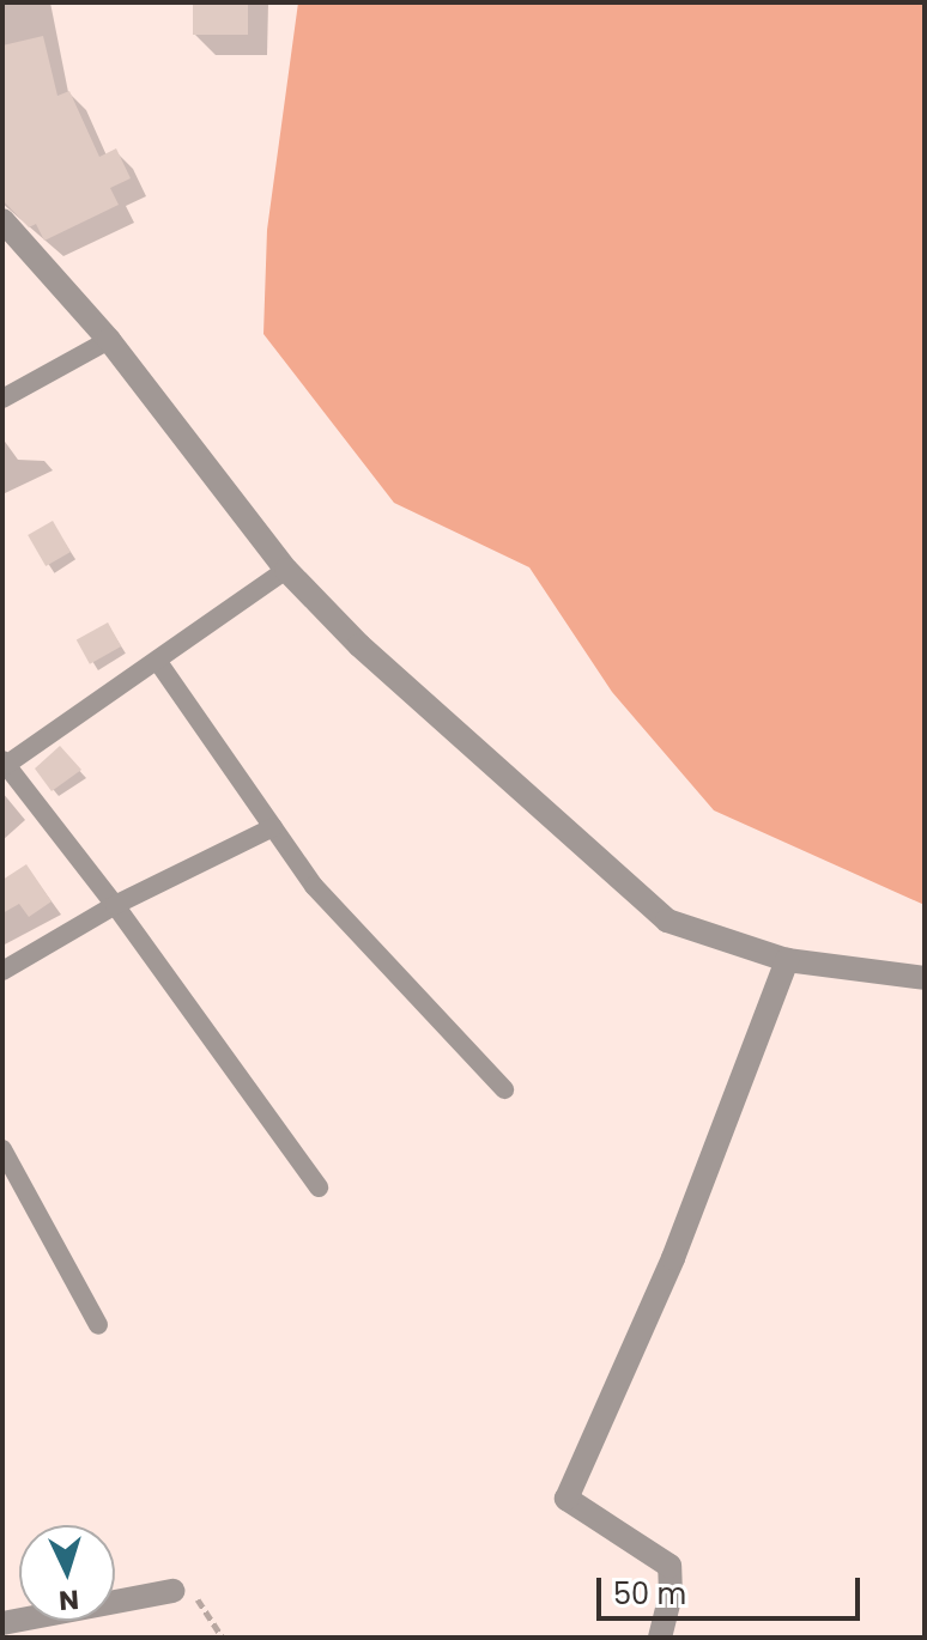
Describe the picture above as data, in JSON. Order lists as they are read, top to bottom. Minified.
{"scale_bar":"50 m","north":"bottom"}
